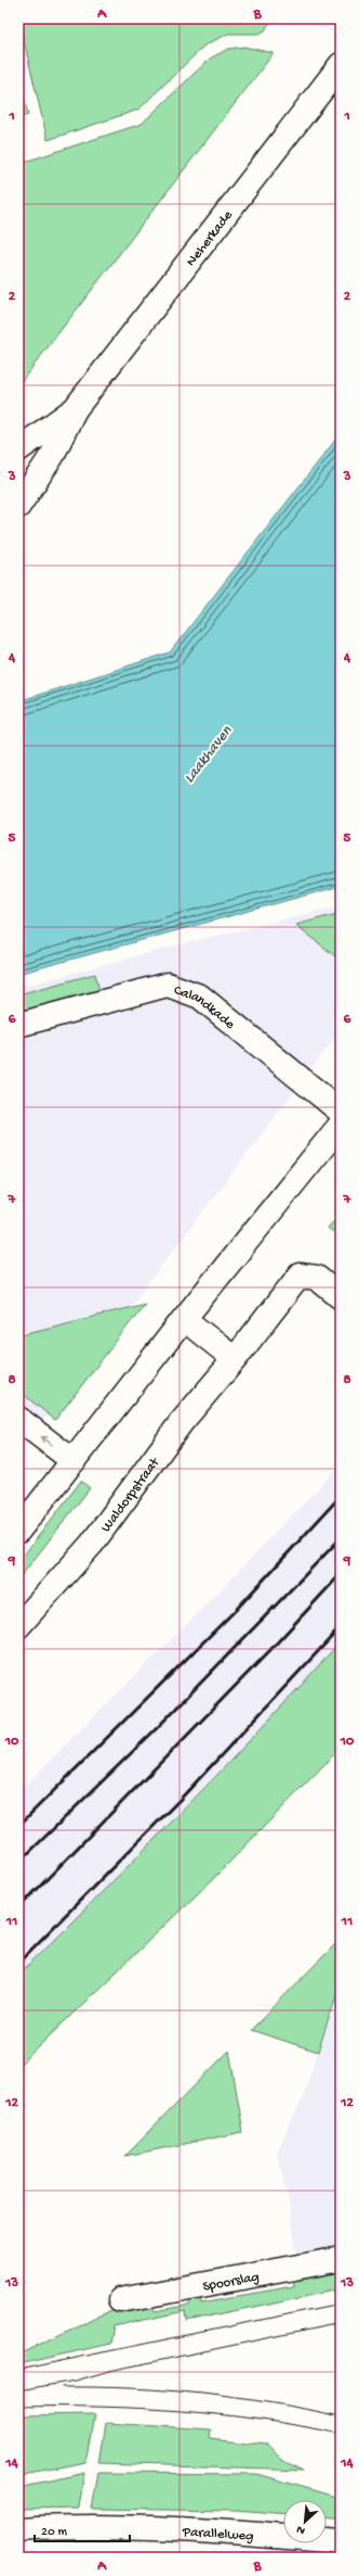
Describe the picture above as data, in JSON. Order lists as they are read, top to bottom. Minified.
{"streets":{"street":["Neherkade","Calandkade","Waldorpstraat","Spoorslag","Parallelweg"]},"water":["Laakhaven"],"scale_bar":"20 m","north":"bottom left","grid":{"columns":["A","B"],"rows":["1","2","3","4","5","6","7","8","9","10","11","12","13","14"]}}
